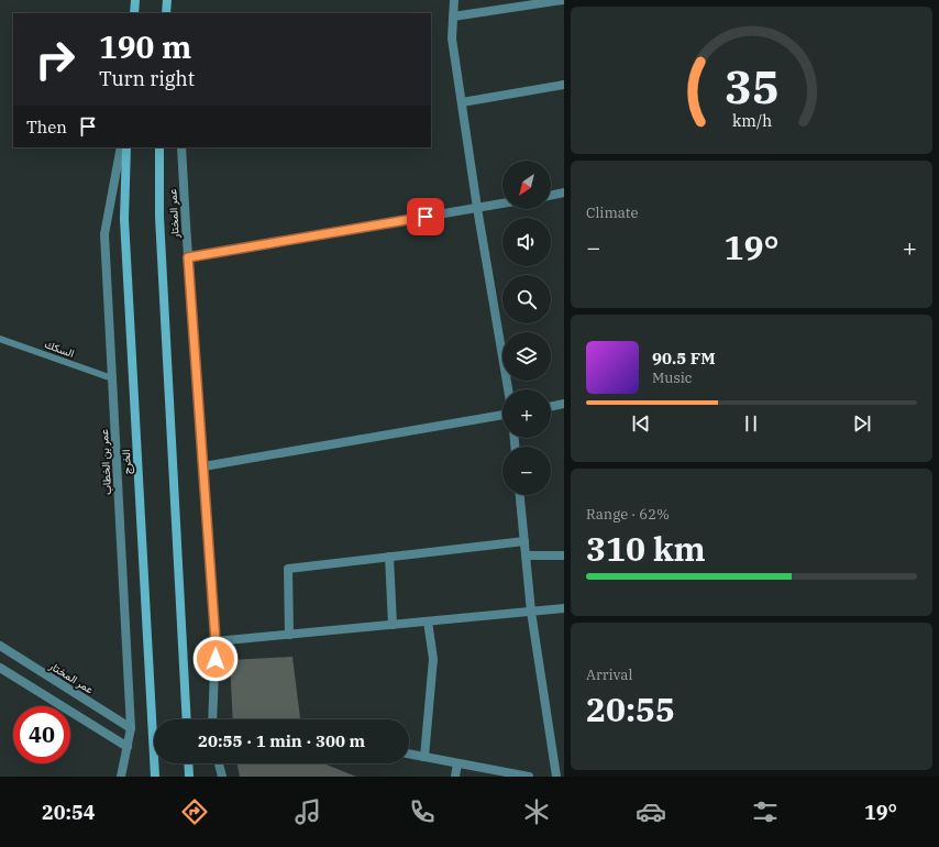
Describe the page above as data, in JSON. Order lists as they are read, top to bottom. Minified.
{"streets":{"main road":["الخرج"],"street":["عمر المختار","عمر بن الخطاب"],"lane":["السكك"]},"crossings":[["عمر المختار","عمر بن الخطاب"],["السكك","عمر بن الخطاب"]],"north":"bottom left","page":{"turn":["190 m","Turn right"],"then":"Then","map_buttons":["+","−"],"tile":["Climate",["Range · 62%","310 km"],["Arrival","20:55"]],"heat":["−","19°","+"],"song":["90.5 FM","Music"],"limit":"40","trip":"20:55 · 1 min · 300 m","tabs":["20:54","19°"],"gauge":["35","km/h"]}}
